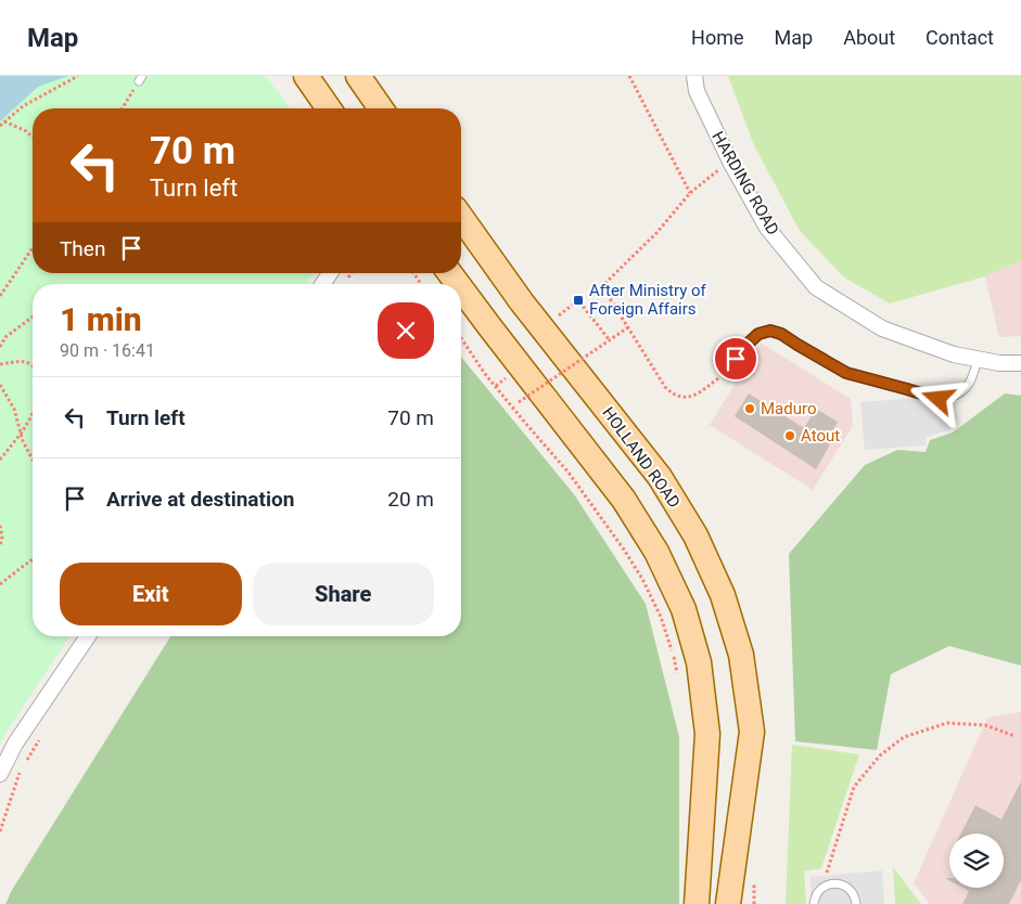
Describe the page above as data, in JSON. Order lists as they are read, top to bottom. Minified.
{"streets":{"main road":["HOLLAND ROAD"],"street":["HARDING ROAD"]},"places":{"transit":["After Ministry of Foreign Affairs"],"other":["Maduro","Atout"]},"page":{"header":"Map","nav":["Home","Map","About","Contact"],"turn":["70 m","Turn left"],"then":"Then","heading":["1 min","90 m · 16:41"],"list":[{"name":"Turn left","value":"70 m"},{"name":"Arrive at destination","value":"20 m"}],"buttons":["Exit","Share"]}}
